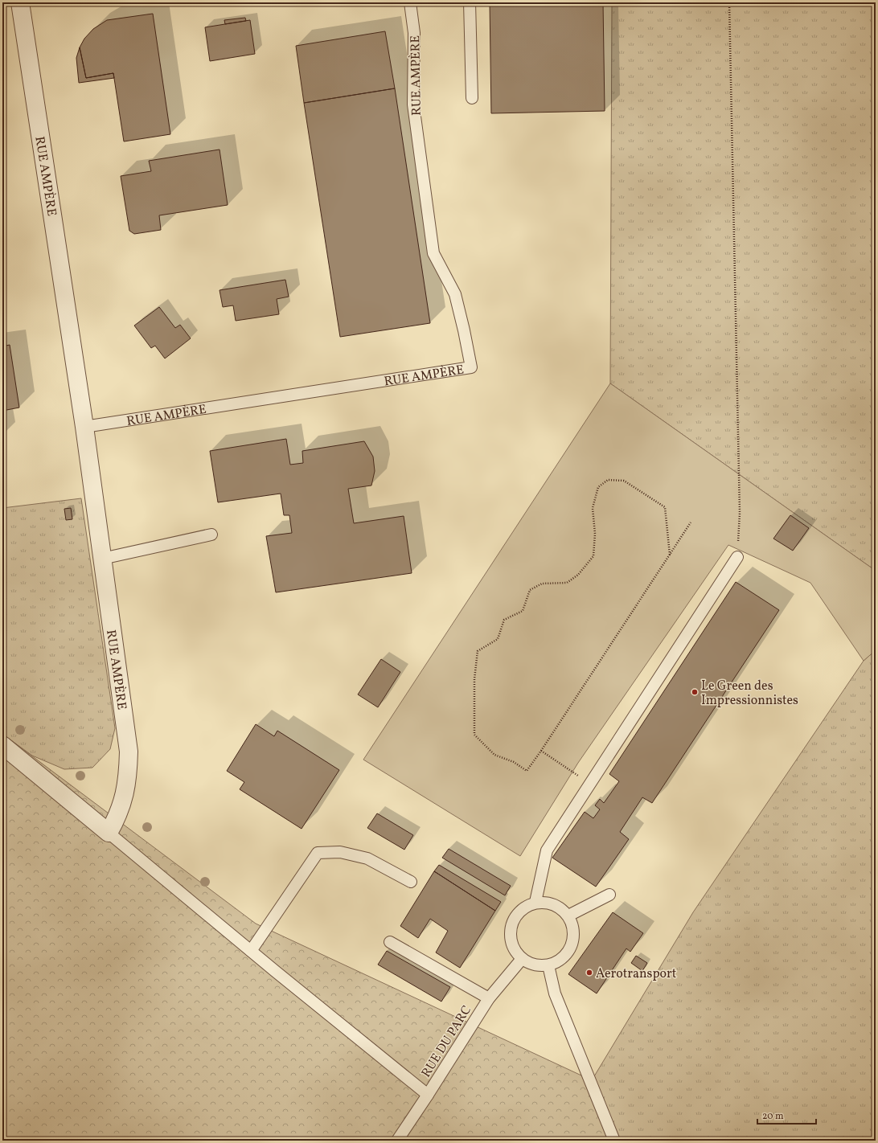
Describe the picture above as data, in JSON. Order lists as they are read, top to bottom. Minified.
{"streets":{"street":["RUE AMPÈRE"],"lane":["RUE DU PARC"]},"places":["Le Green des Impressionnistes","Aerotransport"],"scale_bar":"20 m"}
